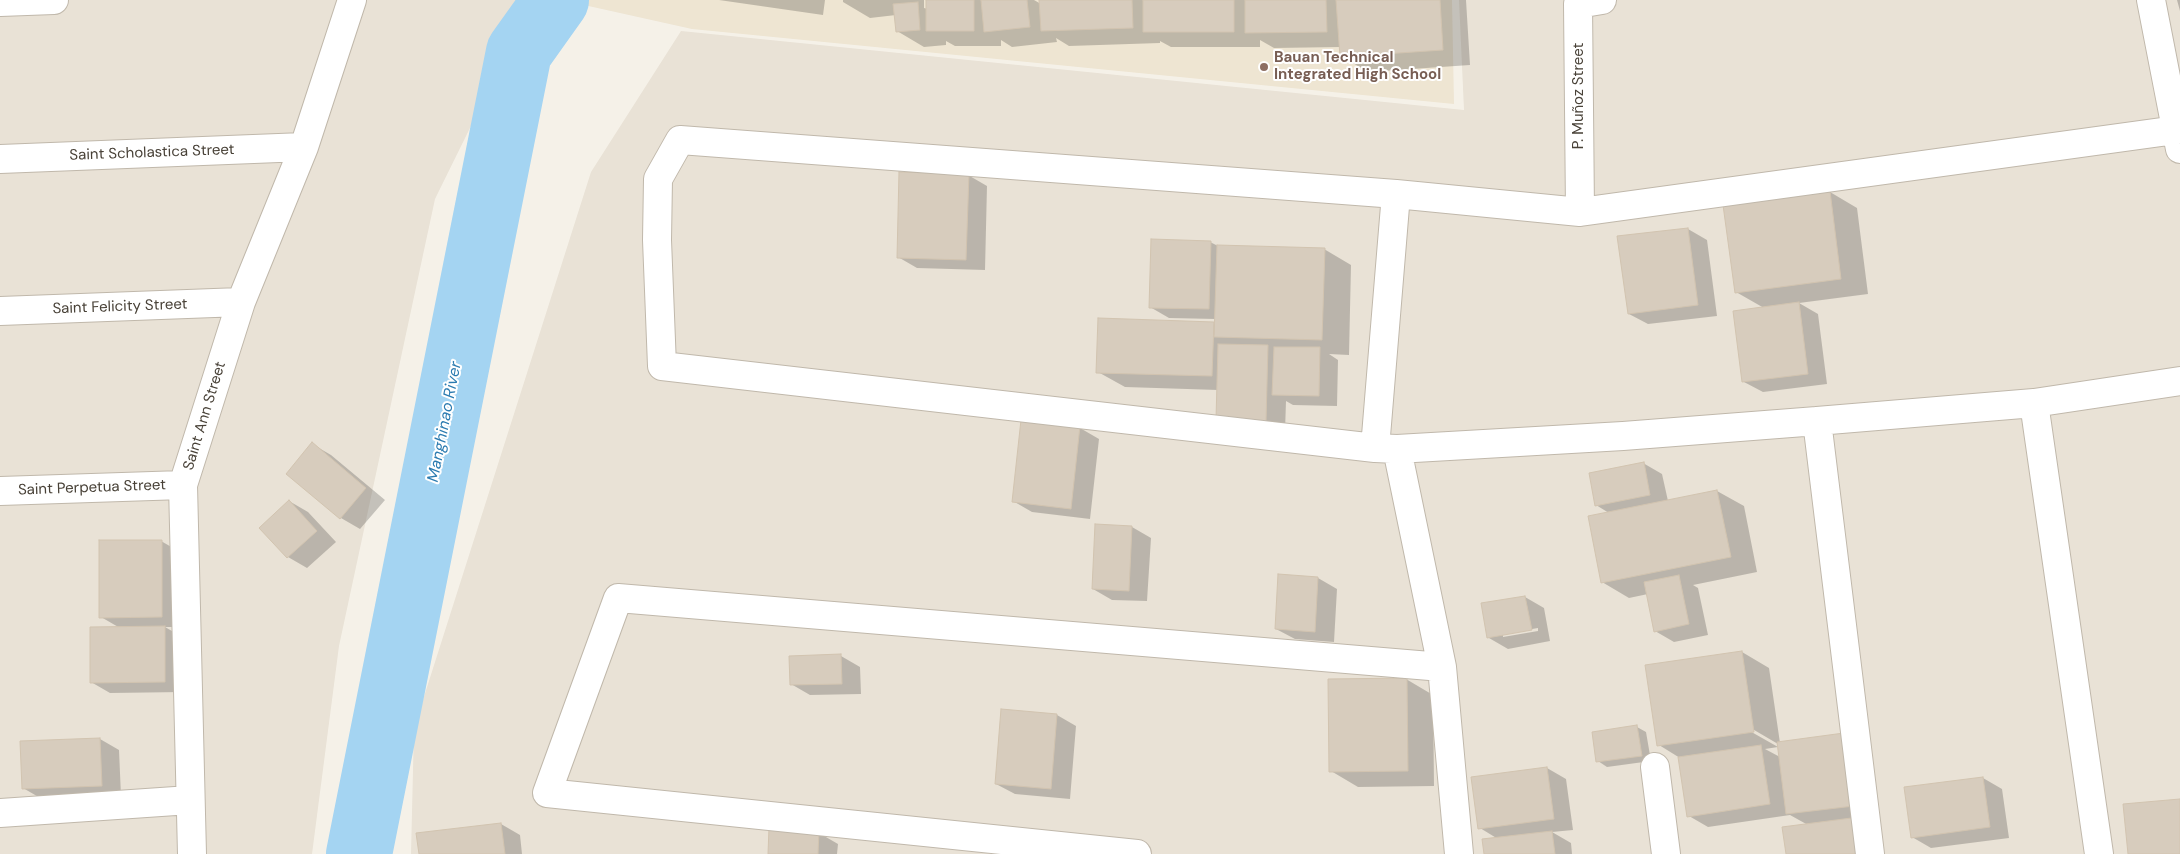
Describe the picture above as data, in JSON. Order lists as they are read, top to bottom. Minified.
{"streets":{"street":["P. Muñoz Street","Saint Scholastica Street","Saint Felicity Street","Saint Ann Street","Saint Perpetua Street"]},"crossings":[["Saint Scholastica Street","Saint Ann Street"],["Saint Felicity Street","Saint Ann Street"],["Saint Ann Street","Saint Perpetua Street"]],"water":["Manghinao River"],"places":["Bauan Technical Integrated High School"]}
